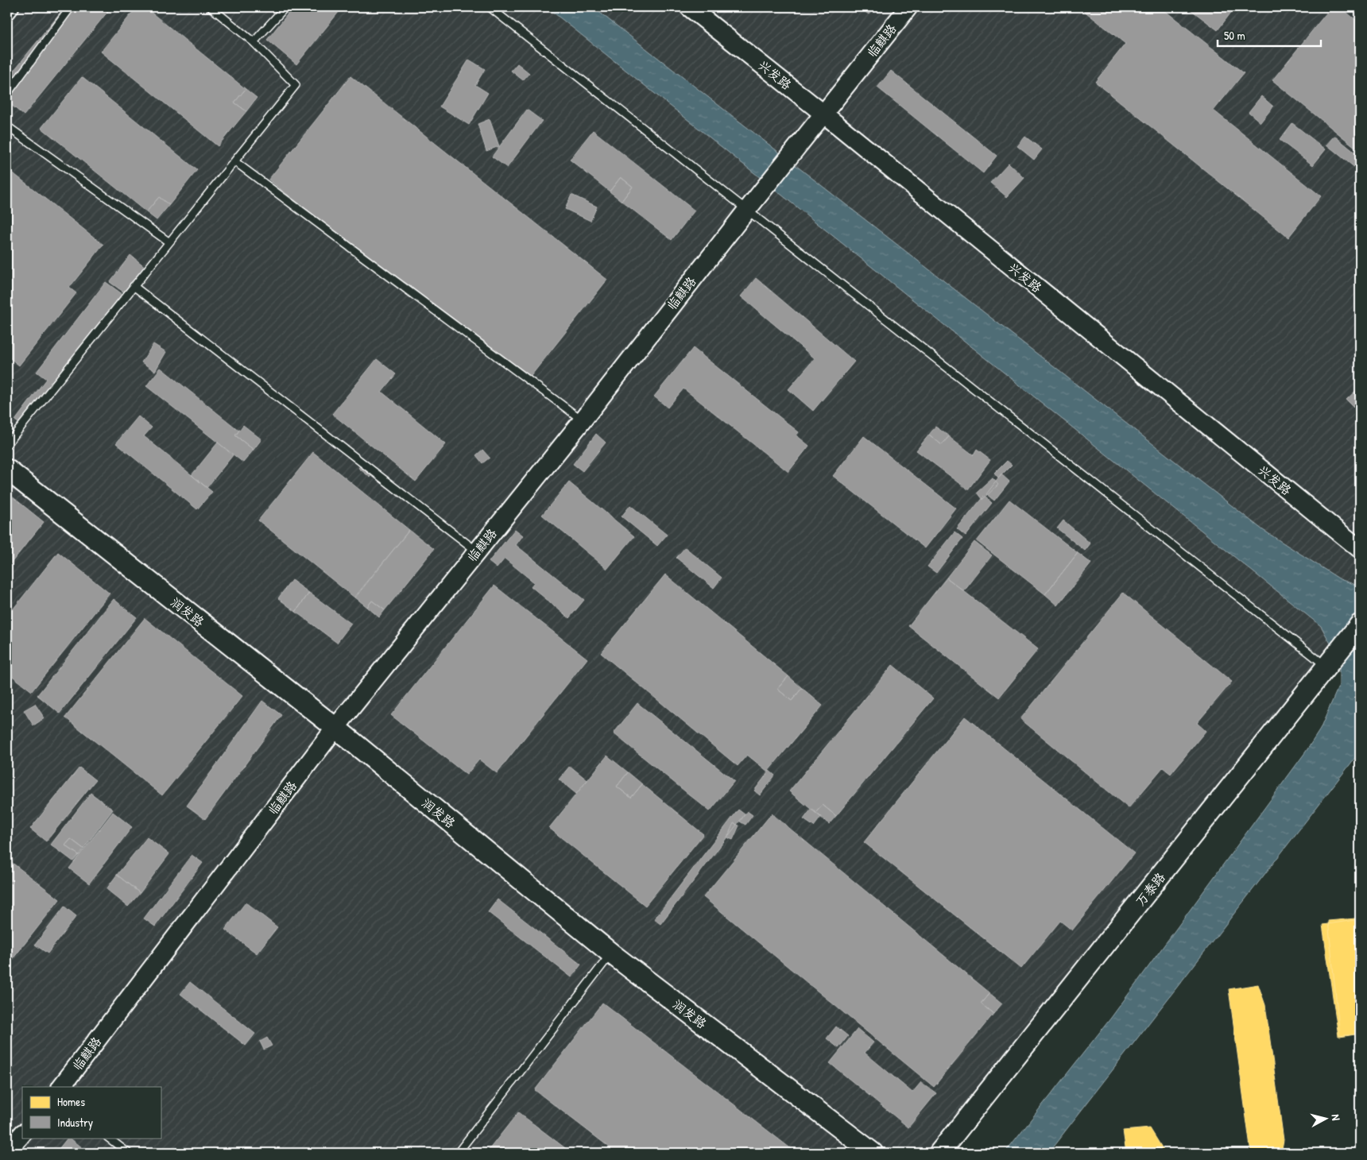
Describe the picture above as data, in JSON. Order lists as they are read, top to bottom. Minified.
{"streets":{"main road":["润发路","万泰路"],"street":["临麒路","兴发路"]},"crossings":[["临麒路","兴发路"],["临麒路","润发路"]],"legend":["Homes","Industry"],"scale_bar":"50 m","north":"right"}
